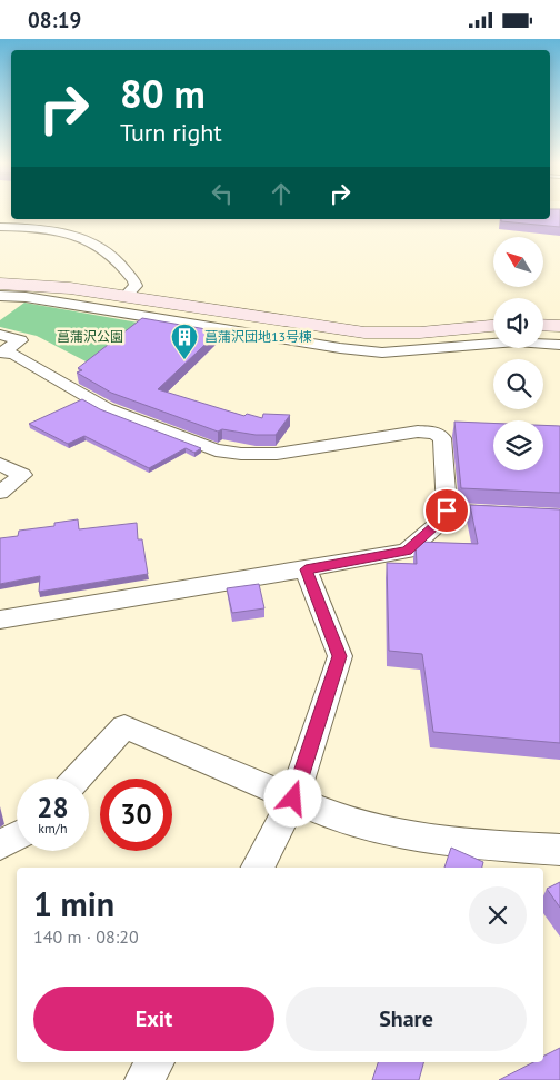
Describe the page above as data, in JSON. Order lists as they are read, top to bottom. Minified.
{"parks":["菖蒲沢公園"],"places":{"building":["菖蒲沢団地13号棟"]},"north":"top left","page":{"status":"08:19","turn":["80 m","Turn right"],"speed":"28 km/h","limit":"30","heading":["1 min","140 m · 08:20"],"buttons":["Exit","Share"]}}
